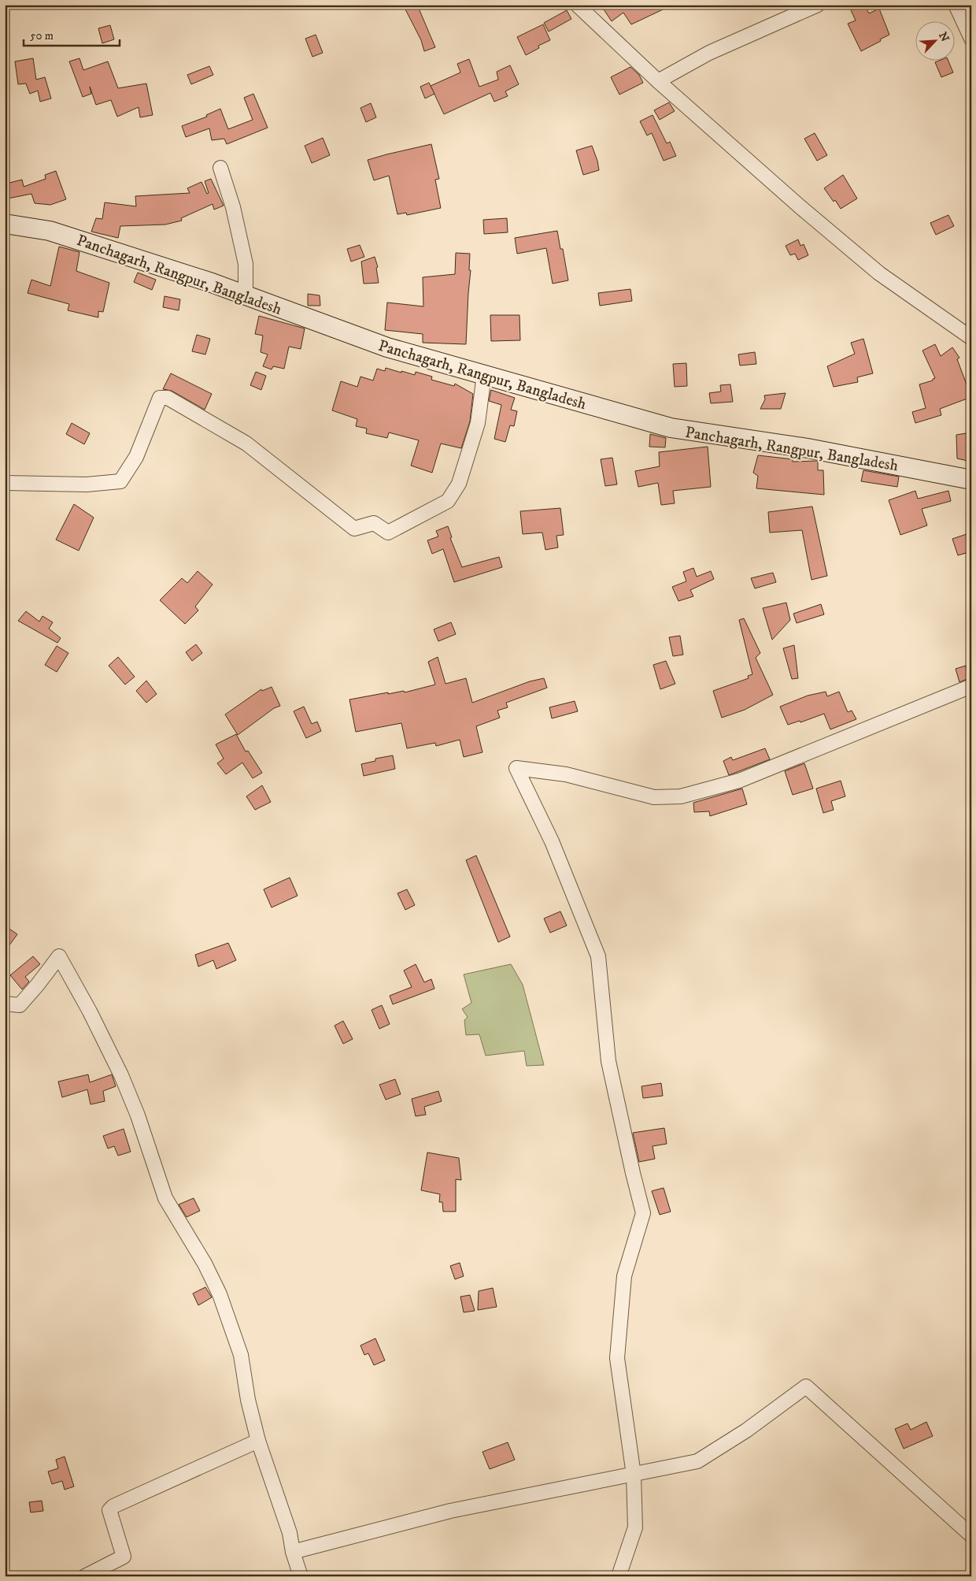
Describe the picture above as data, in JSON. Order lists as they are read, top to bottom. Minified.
{"streets":{"street":["Panchagarh, Rangpur, Bangladesh"]},"scale_bar":"50 m","north":"top right"}
